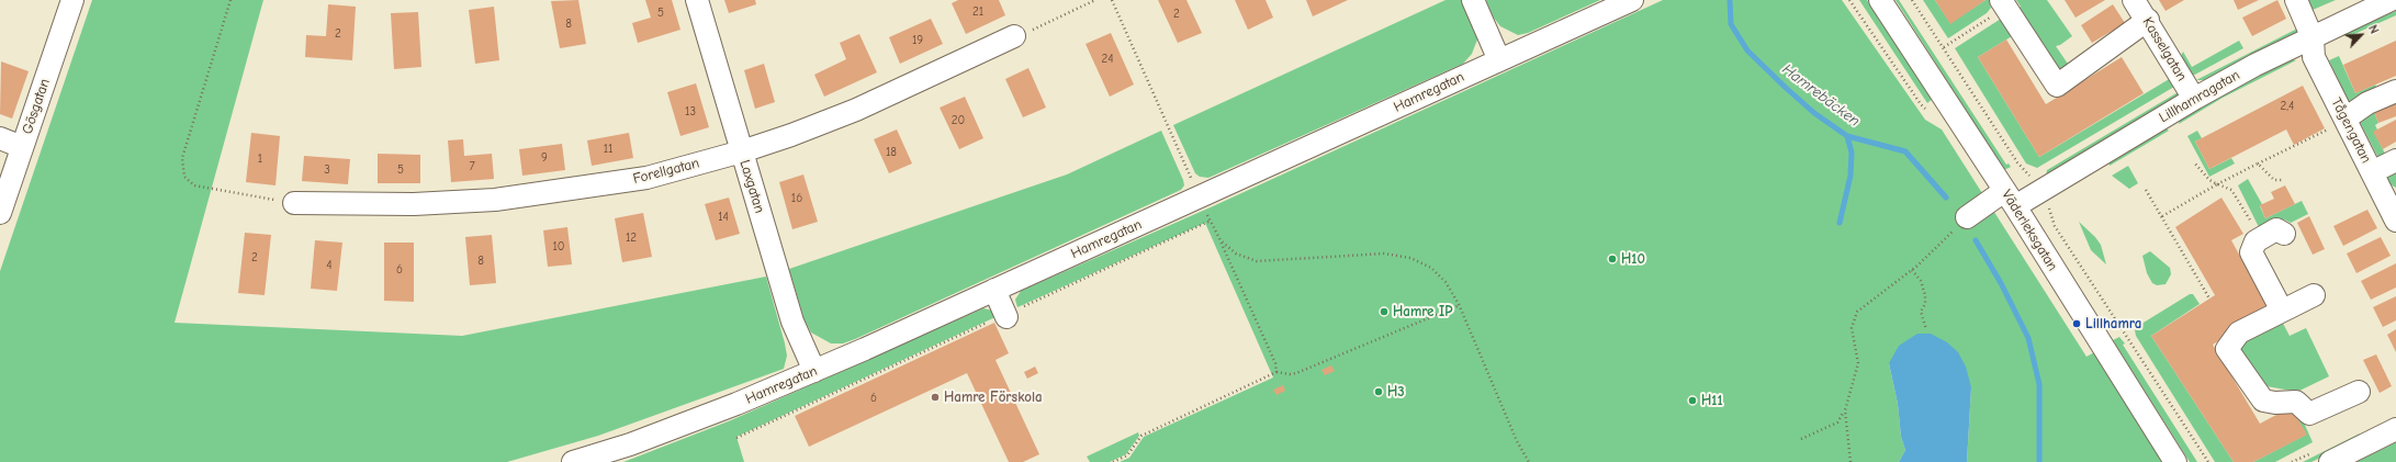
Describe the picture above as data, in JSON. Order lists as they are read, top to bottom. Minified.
{"streets":{"street":["Kasselgatan","Hamregatan","Lillhamragatan","Gösgatan","Tågengatan","Forellgatan","Laxgatan","Väderleksgatan"]},"crossings":[["Kasselgatan","Lillhamragatan"],["Hamregatan","Laxgatan"],["Lillhamragatan","Tågengatan"],["Lillhamragatan","Väderleksgatan"],["Forellgatan","Laxgatan"]],"water":["Hamrebäcken"],"places":["H10","Hamre IP","Lillhamra","H3","Hamre Förskola","H11"],"house_numbers":["21","5","2","8","2","19","24","2,4","13","20","11","18","9","1","7","3","5","16","14","12","10","2","8","4","6","6"],"north":"top right"}
